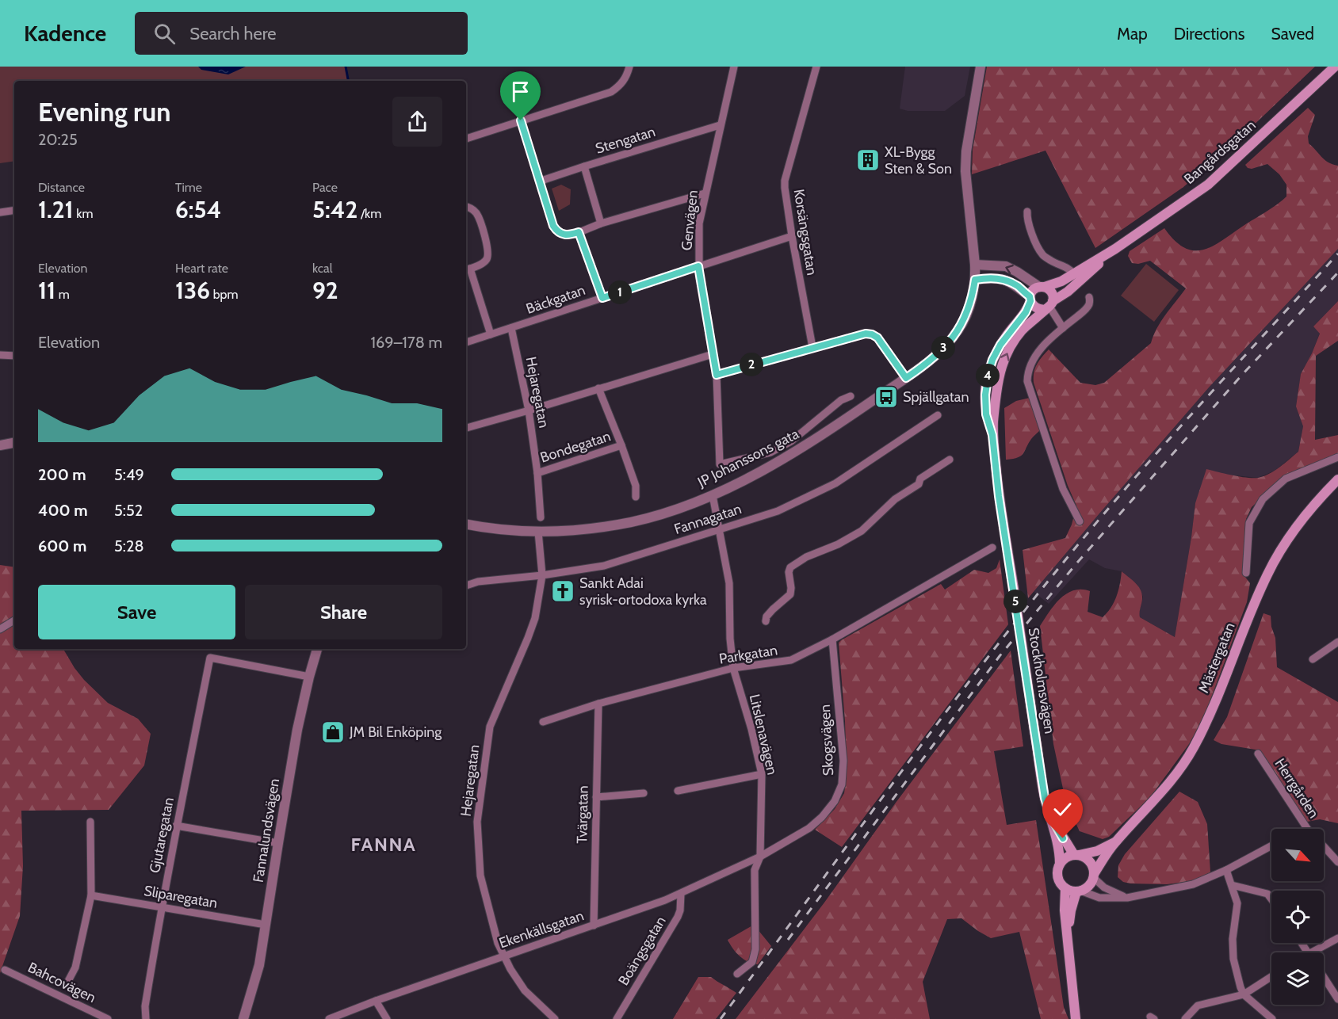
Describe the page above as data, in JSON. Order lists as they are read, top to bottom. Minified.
{"streets":{"main road":["Bangårdsgatan","Mästergatan","Stockholmsvägen"],"street":["Stengatan","Genvägen","Korsängsgatan","Bäckgatan","Hejaregatan","Bondegatan","JP Johanssons gata","Fannagatan","Parkgatan","Litslenavägen","Skogsvägen","Herrgården","Tvärgatan","Fannalundsvägen","Gjutaregatan","Sliparegatan","Ekenkällsgatan","Boängsgatan","Bahcovägen"]},"crossings":[["Stengatan","Genvägen"],["Bangårdsgatan","Stockholmsvägen"],["Genvägen","Bäckgatan"],["Korsängsgatan","Bäckgatan"],["Bäckgatan","Hejaregatan"],["Hejaregatan","Bondegatan"],["Hejaregatan","JP Johanssons gata"],["Hejaregatan","Fannagatan"],["Hejaregatan","Ekenkällsgatan"],["JP Johanssons gata","Litslenavägen"],["Fannagatan","Litslenavägen"],["Parkgatan","Litslenavägen"],["Parkgatan","Skogsvägen"],["Parkgatan","Tvärgatan"],["Mästergatan","Stockholmsvägen"],["Litslenavägen","Skogsvägen"],["Litslenavägen","Ekenkällsgatan"],["Skogsvägen","Ekenkällsgatan"],["Tvärgatan","Ekenkällsgatan"],["Fannalundsvägen","Gjutaregatan"],["Fannalundsvägen","Sliparegatan"],["Gjutaregatan","Sliparegatan"],["Ekenkällsgatan","Boängsgatan"]],"districts":["FANNA"],"places":{"building":["XL-Bygg Sten & Son"],"bus stop":["Spjällgatan"],"church":["Sankt Adai syrisk-ortodoxa kyrka"],"shop":["JM Bil Enköping"]},"north":"bottom right","page":{"header":"Kadence","search":"Search here","nav":["Map","Directions","Saved"],"heading":["Evening run","20:25"],"stats":[["Distance","1.21 km"],["Time","6:54"],["Pace","5:42 /km"],["Elevation","11 m"],["Heart rate","136 bpm"],["kcal","92"]],"pins":["1","3","2","4","5"],"chart":["Elevation","169–178 m"],"list":[{"name":"200 m","note":"5:49"},{"name":"400 m","note":"5:52"},{"name":"600 m","note":"5:28"}],"buttons":["Save","Share"]}}
